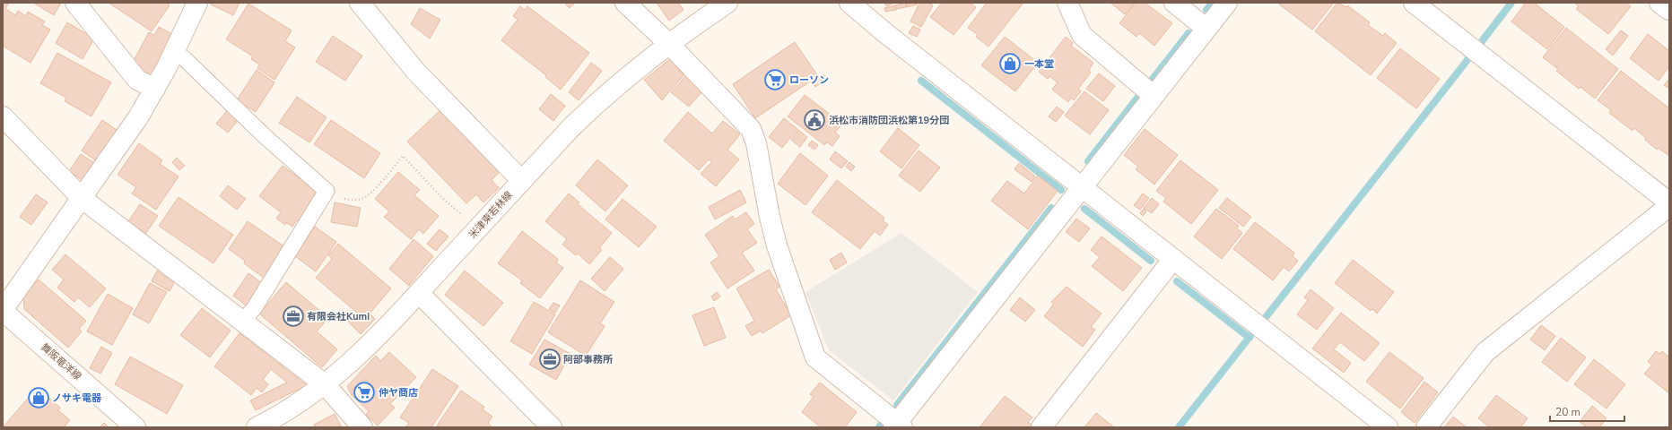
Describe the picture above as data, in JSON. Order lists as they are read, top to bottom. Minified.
{"streets":{"street":["米津東若林線","舞阪竜洋線"]},"places":{"shop":["一本堂","ノサキ電器"],"supermarket":["ローソン","仲ヤ商店"],"public building":["浜松市消防団浜松第19分団"],"office":["有限会社Kumi","阿部事務所"]},"scale_bar":"20 m"}
